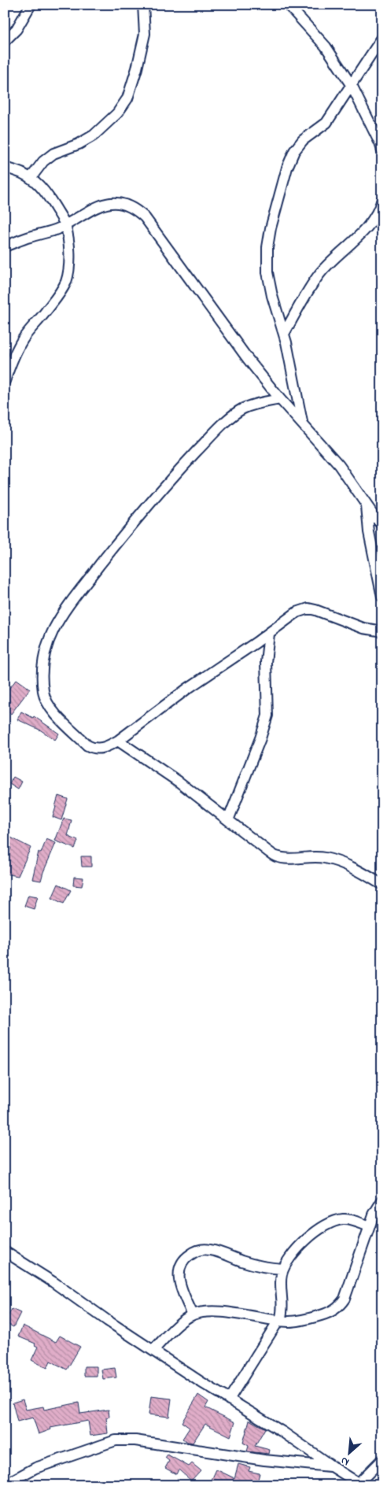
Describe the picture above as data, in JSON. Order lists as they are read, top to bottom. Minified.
{"north":"bottom left"}
